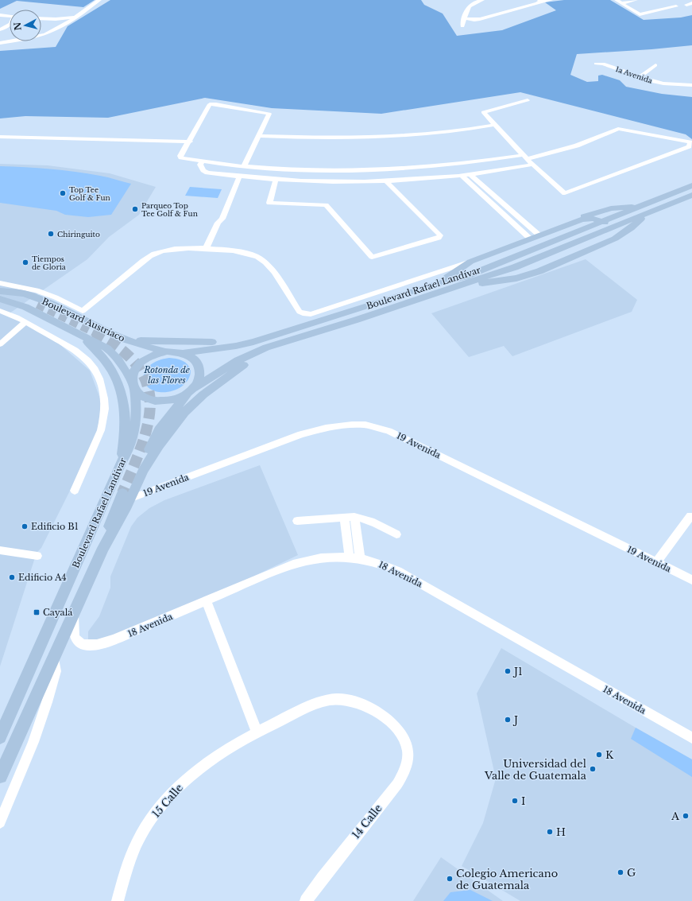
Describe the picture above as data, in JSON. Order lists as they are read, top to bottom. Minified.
{"streets":{"main road":["Boulevard Rafael Landívar","Boulevard Austríaco"],"street":["1a Avenida","19 Avenida","18 Avenida","15 Calle","14 Calle"]},"crossings":[["Boulevard Rafael Landívar","Boulevard Austríaco"],["Boulevard Rafael Landívar","19 Avenida"],["Boulevard Rafael Landívar","18 Avenida"],["15 Calle","14 Calle"]],"parks":["Rotonda de las Flores"],"places":{"other":["Top Tee Golf & Fun","Parqueo Top Tee Golf & Fun","Chiringuito","Tiempos de Gloria","Edificio B1","Edificio A4","J1","J","K","Universidad del Valle de Guatemala","I","A","H","G","Colegio Americano de Guatemala"],"transit":["Cayalá"]},"north":"left"}
